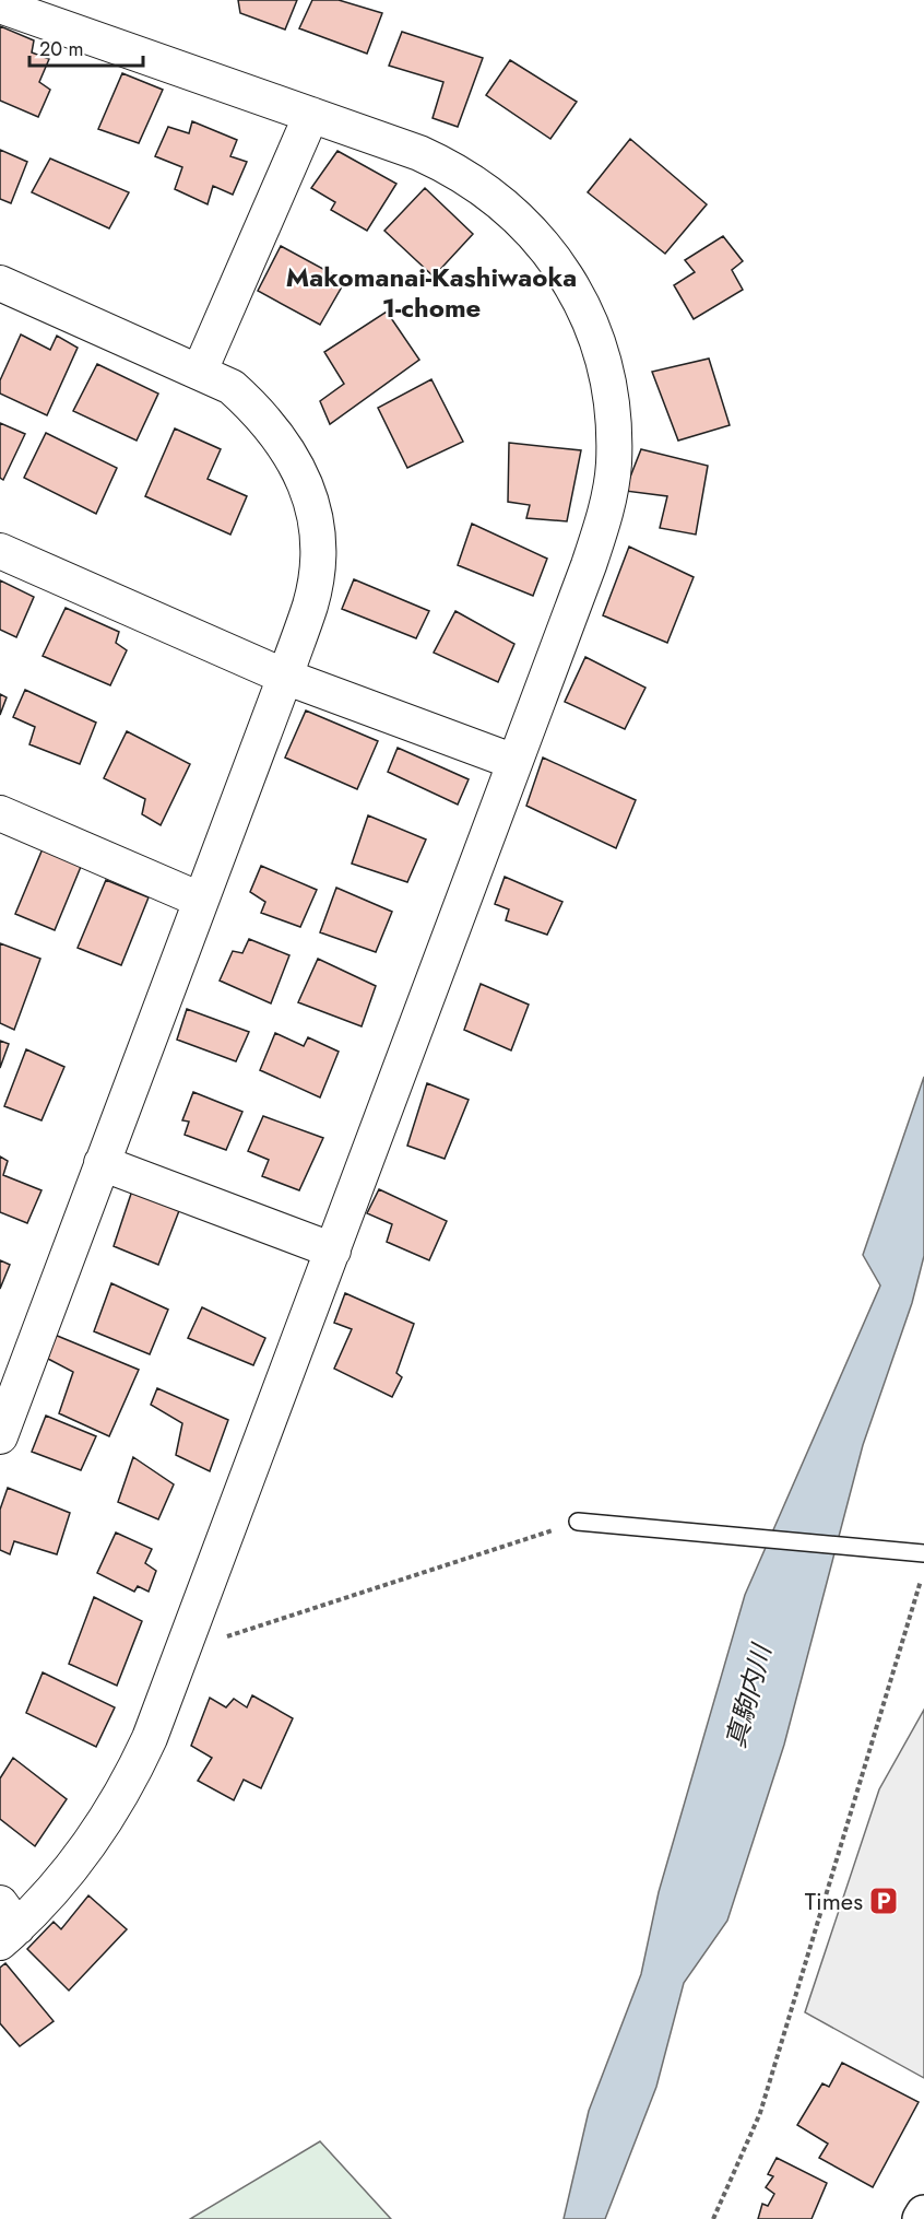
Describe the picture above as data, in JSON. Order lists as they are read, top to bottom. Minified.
{"districts":["Makomanai-Kashiwaoka 1-chome"],"water":["真駒内川"],"places":{"parking":["Times"]},"scale_bar":"20 m"}
